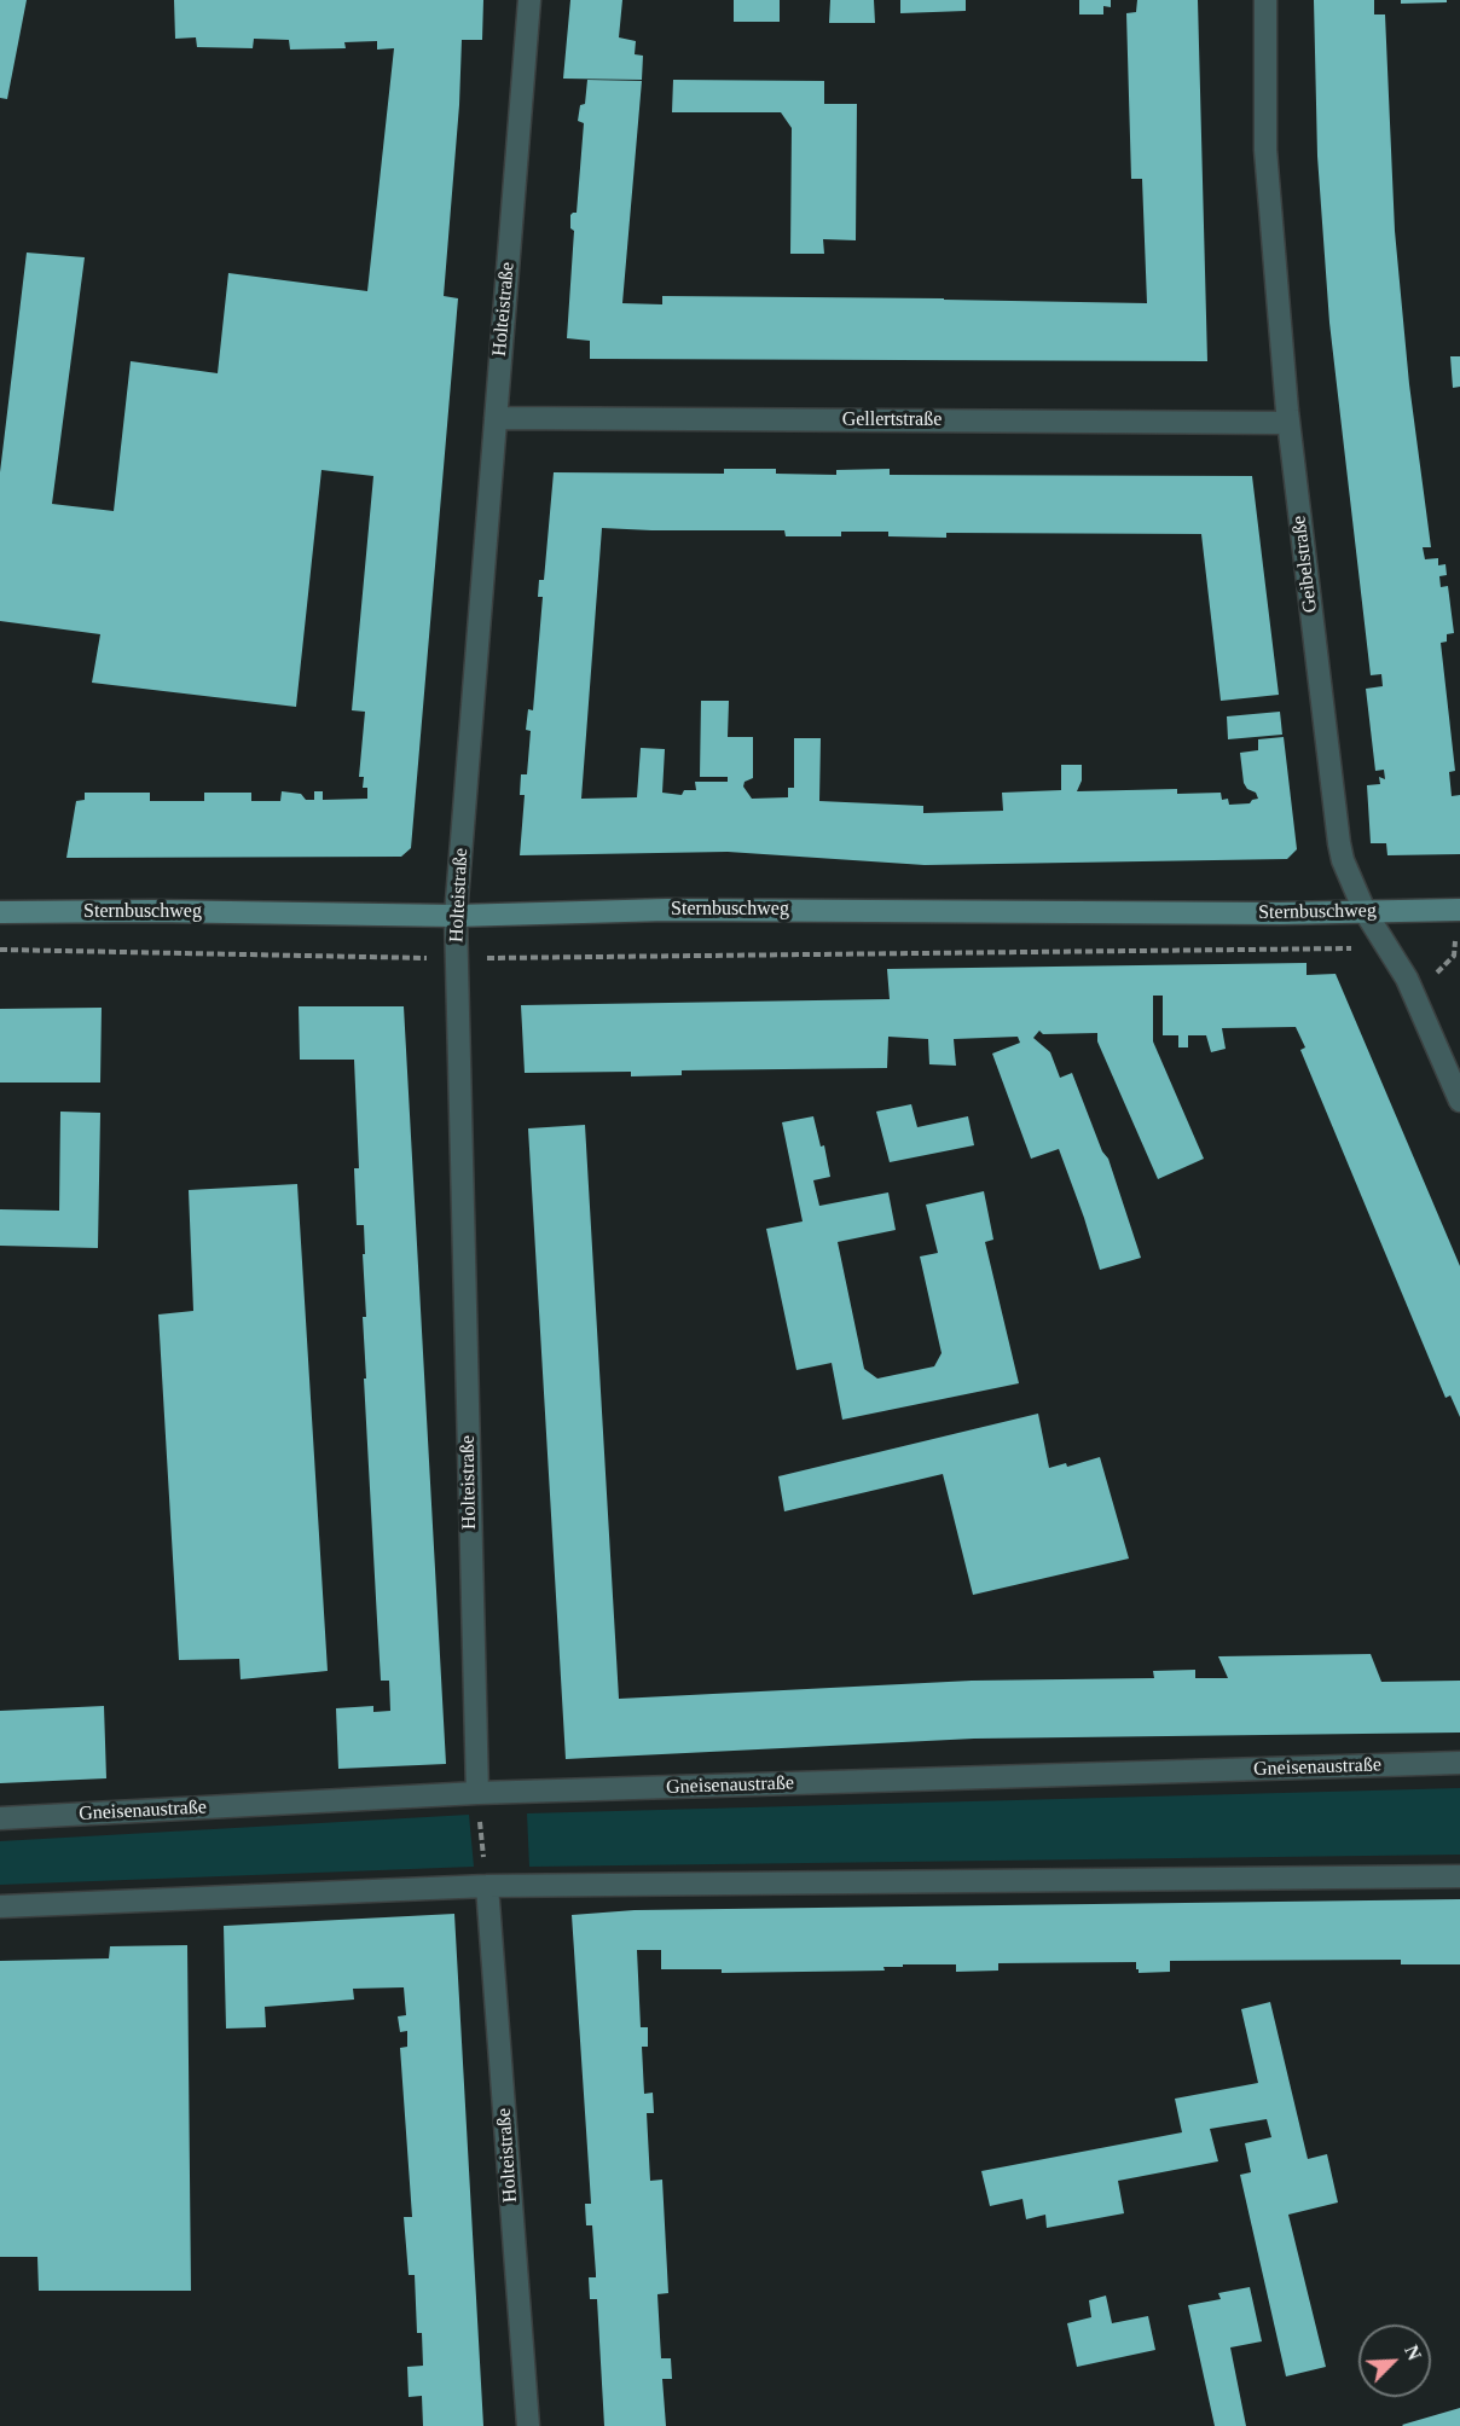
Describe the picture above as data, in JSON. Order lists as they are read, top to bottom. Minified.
{"streets":{"main road":["Sternbuschweg"],"street":["Holteistraße","Gellertstraße","Geibelstraße","Gneisenaustraße"]},"crossings":[["Holteistraße","Gellertstraße"],["Holteistraße","Sternbuschweg"],["Holteistraße","Gneisenaustraße"],["Gellertstraße","Geibelstraße"],["Geibelstraße","Sternbuschweg"]],"north":"top right"}
